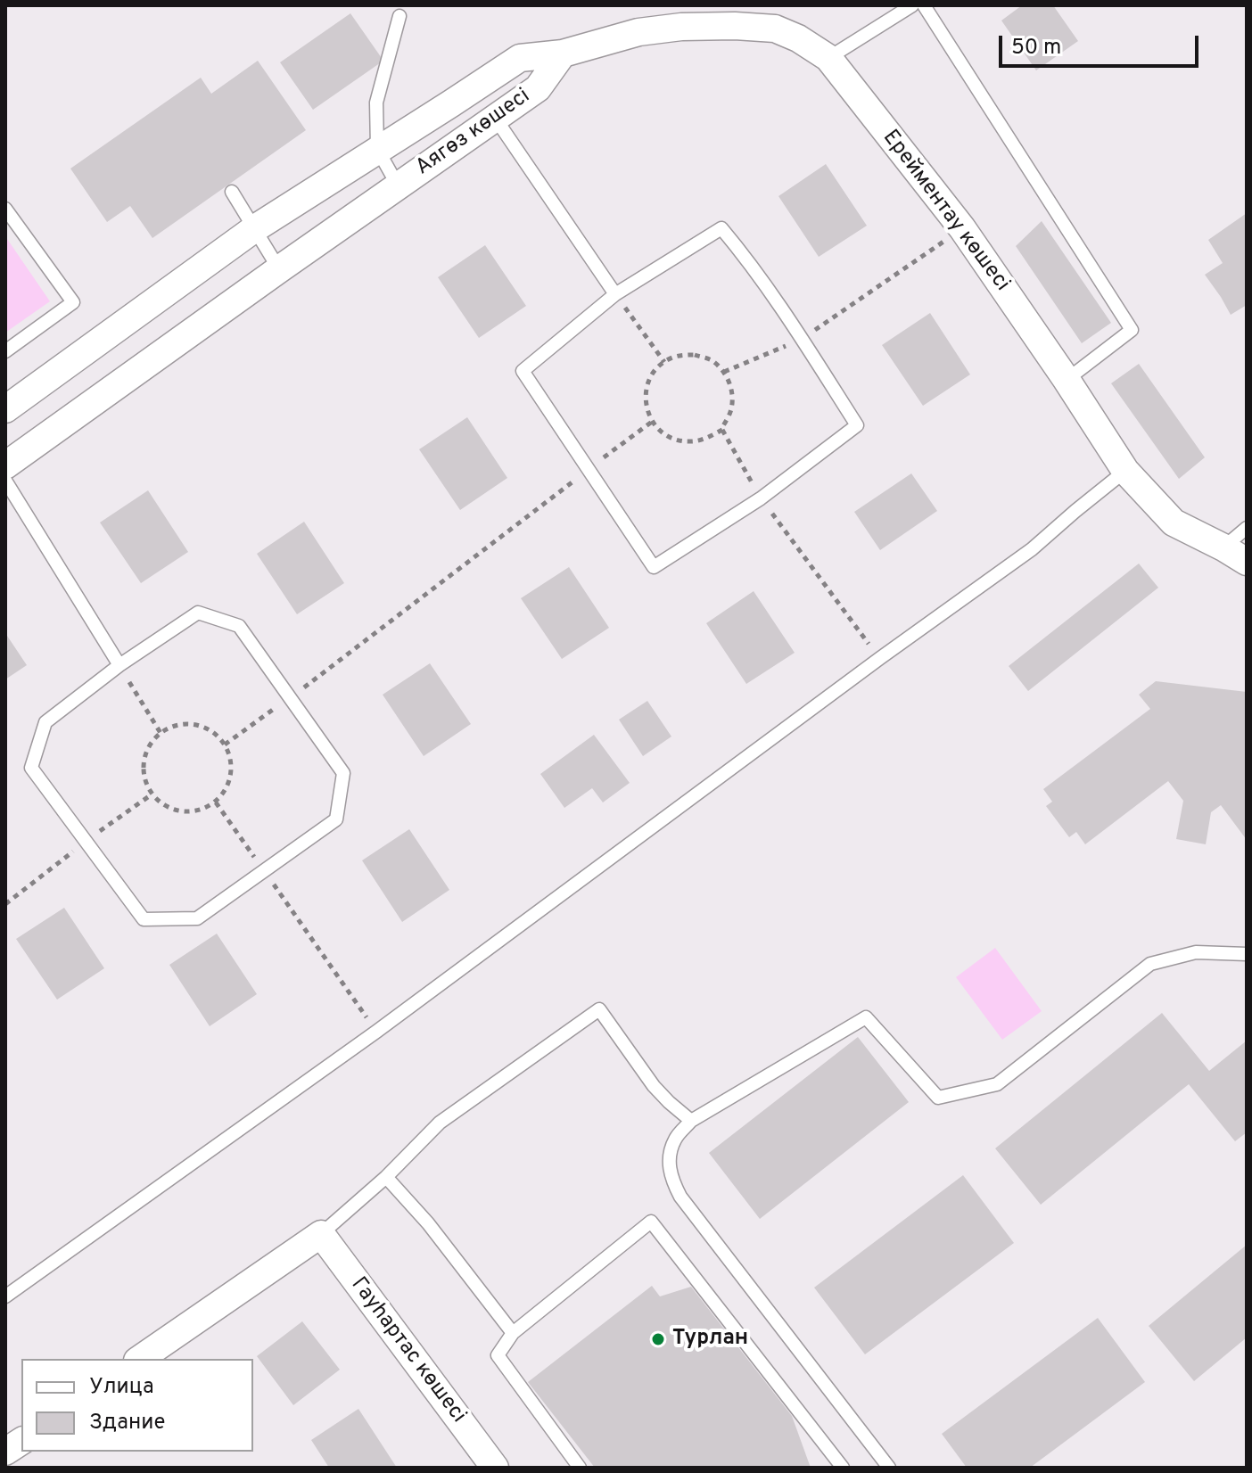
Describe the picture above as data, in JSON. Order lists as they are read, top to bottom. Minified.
{"streets":{"street":["Аягөз көшесі","Ерейментау көшесі","Гауhартас көшесі"]},"crossings":[["Аягөз көшесі","Ерейментау көшесі"]],"places":["Турлан"],"legend":["Улица","Здание"],"scale_bar":"50 m"}
